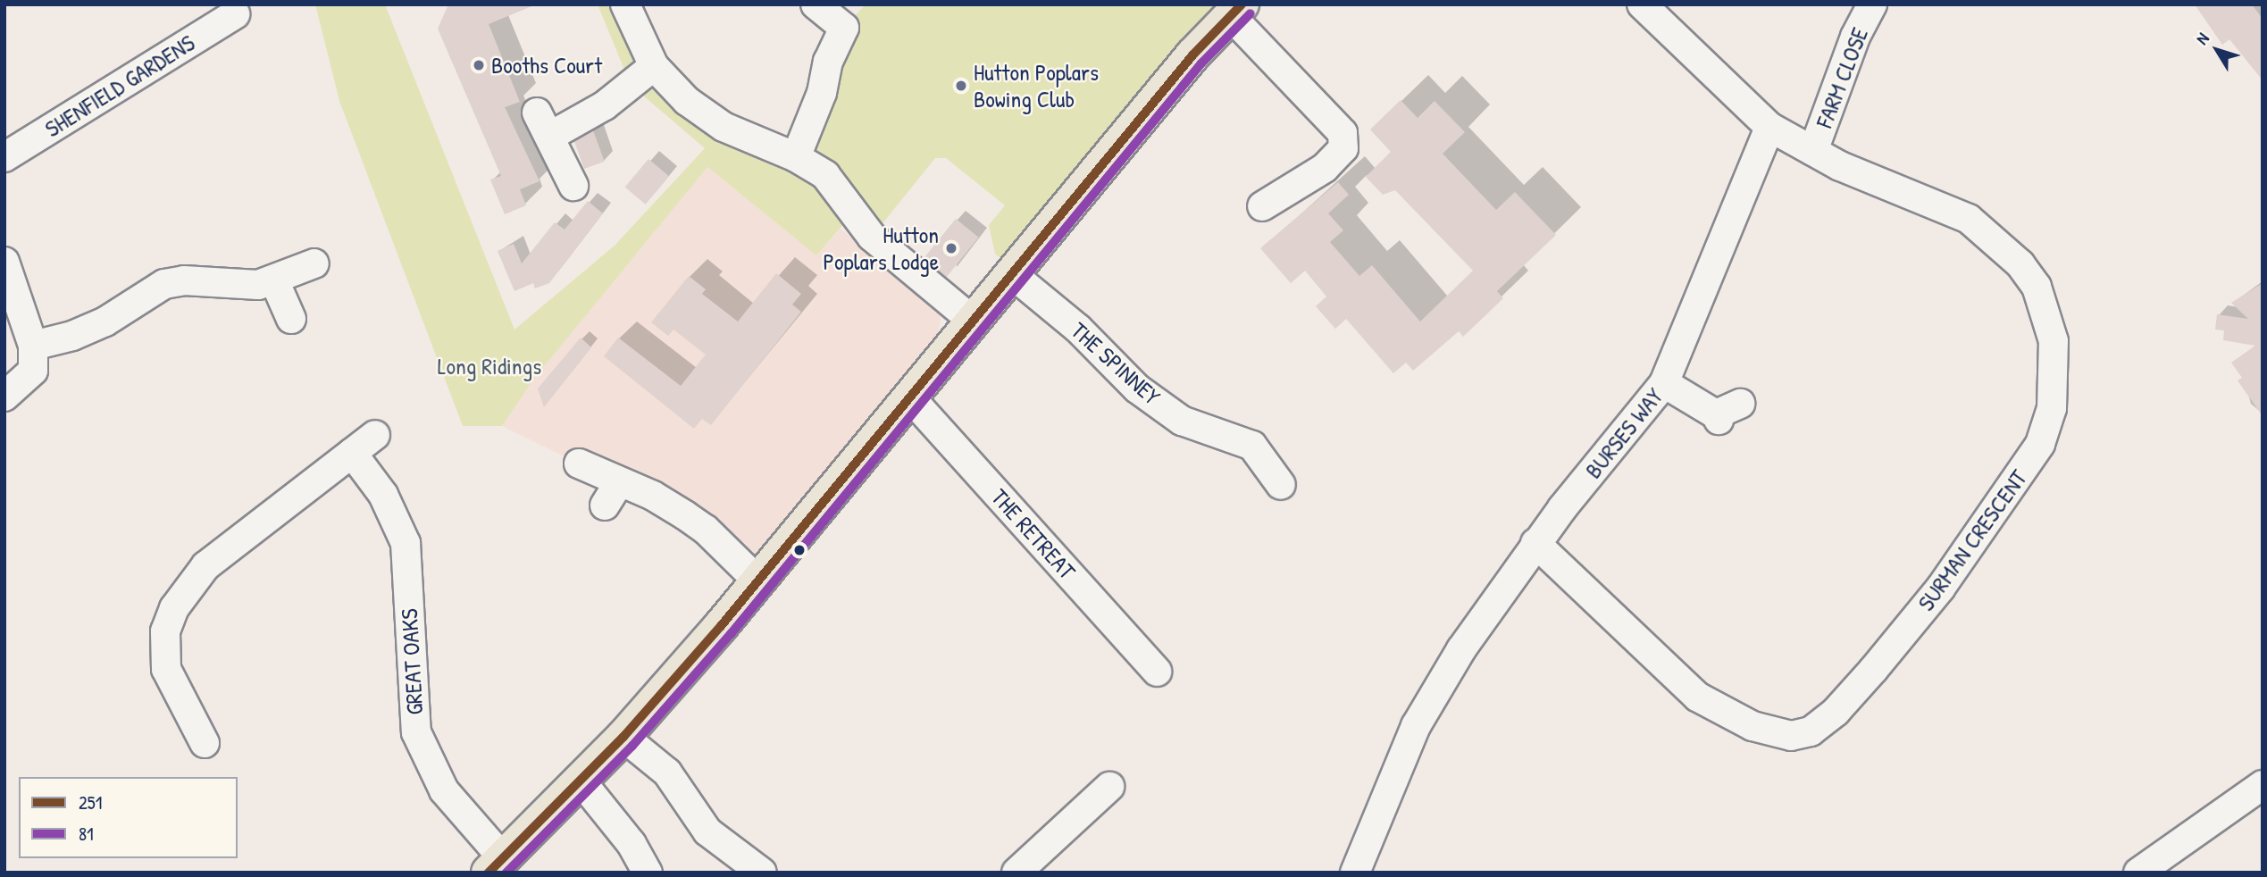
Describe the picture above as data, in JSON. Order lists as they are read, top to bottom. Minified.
{"streets":{"street":["FARM CLOSE","SHENFIELD GARDENS","THE SPINNEY","BURSES WAY","THE RETREAT","SURMAN CRESCENT","GREAT OAKS"]},"crossings":[["FARM CLOSE","SURMAN CRESCENT"],["BURSES WAY","SURMAN CRESCENT"]],"parks":["Long Ridings"],"places":["Booths Court","Hutton Poplars Bowing Club","Hutton Poplars Lodge"],"lines":["transit line 251","transit line 81"],"legend":["251","81"],"north":"top left"}
